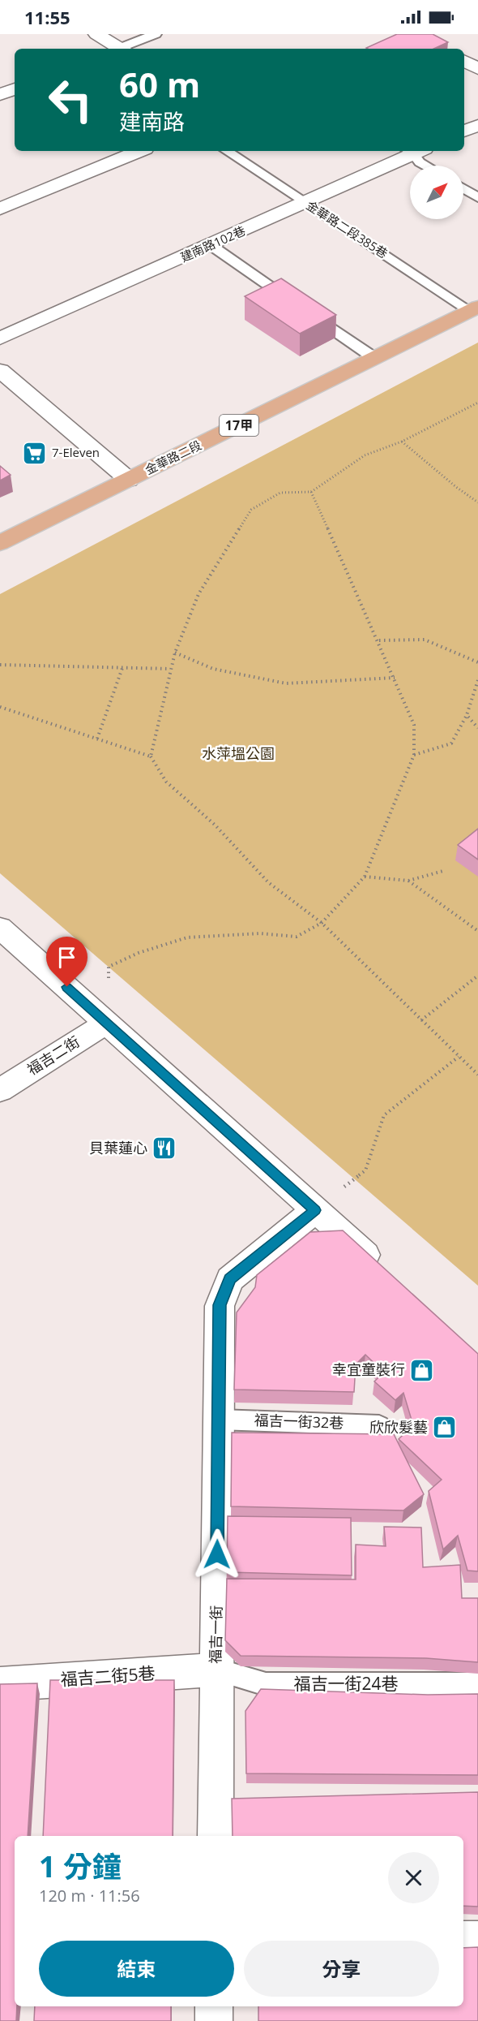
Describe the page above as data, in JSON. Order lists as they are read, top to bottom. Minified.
{"streets":{"main road":["17甲","金華路二段"],"street":["建南路102巷","福吉二街","福吉一街","福吉二街5巷"],"lane":["金華路二段385巷","福吉一街32巷","福吉一街24巷"]},"crossings":[["金華路二段385巷","建南路102巷"],["金華路二段385巷","金華路二段"],["福吉一街32巷","福吉一街"],["福吉一街","福吉二街5巷"],["福吉一街","福吉一街24巷"],["福吉二街5巷","福吉一街24巷"]],"parks":["水萍塭公園"],"places":{"supermarket":["7-Eleven"],"restaurant":["貝葉蓮心"],"shop":["幸宜童裝行","欣欣髮藝"]},"north":"top right","page":{"status":"11:55","turn":["60 m","建南路"],"heading":["1 分鐘","120 m · 11:56"],"buttons":["結束","分享"]}}
